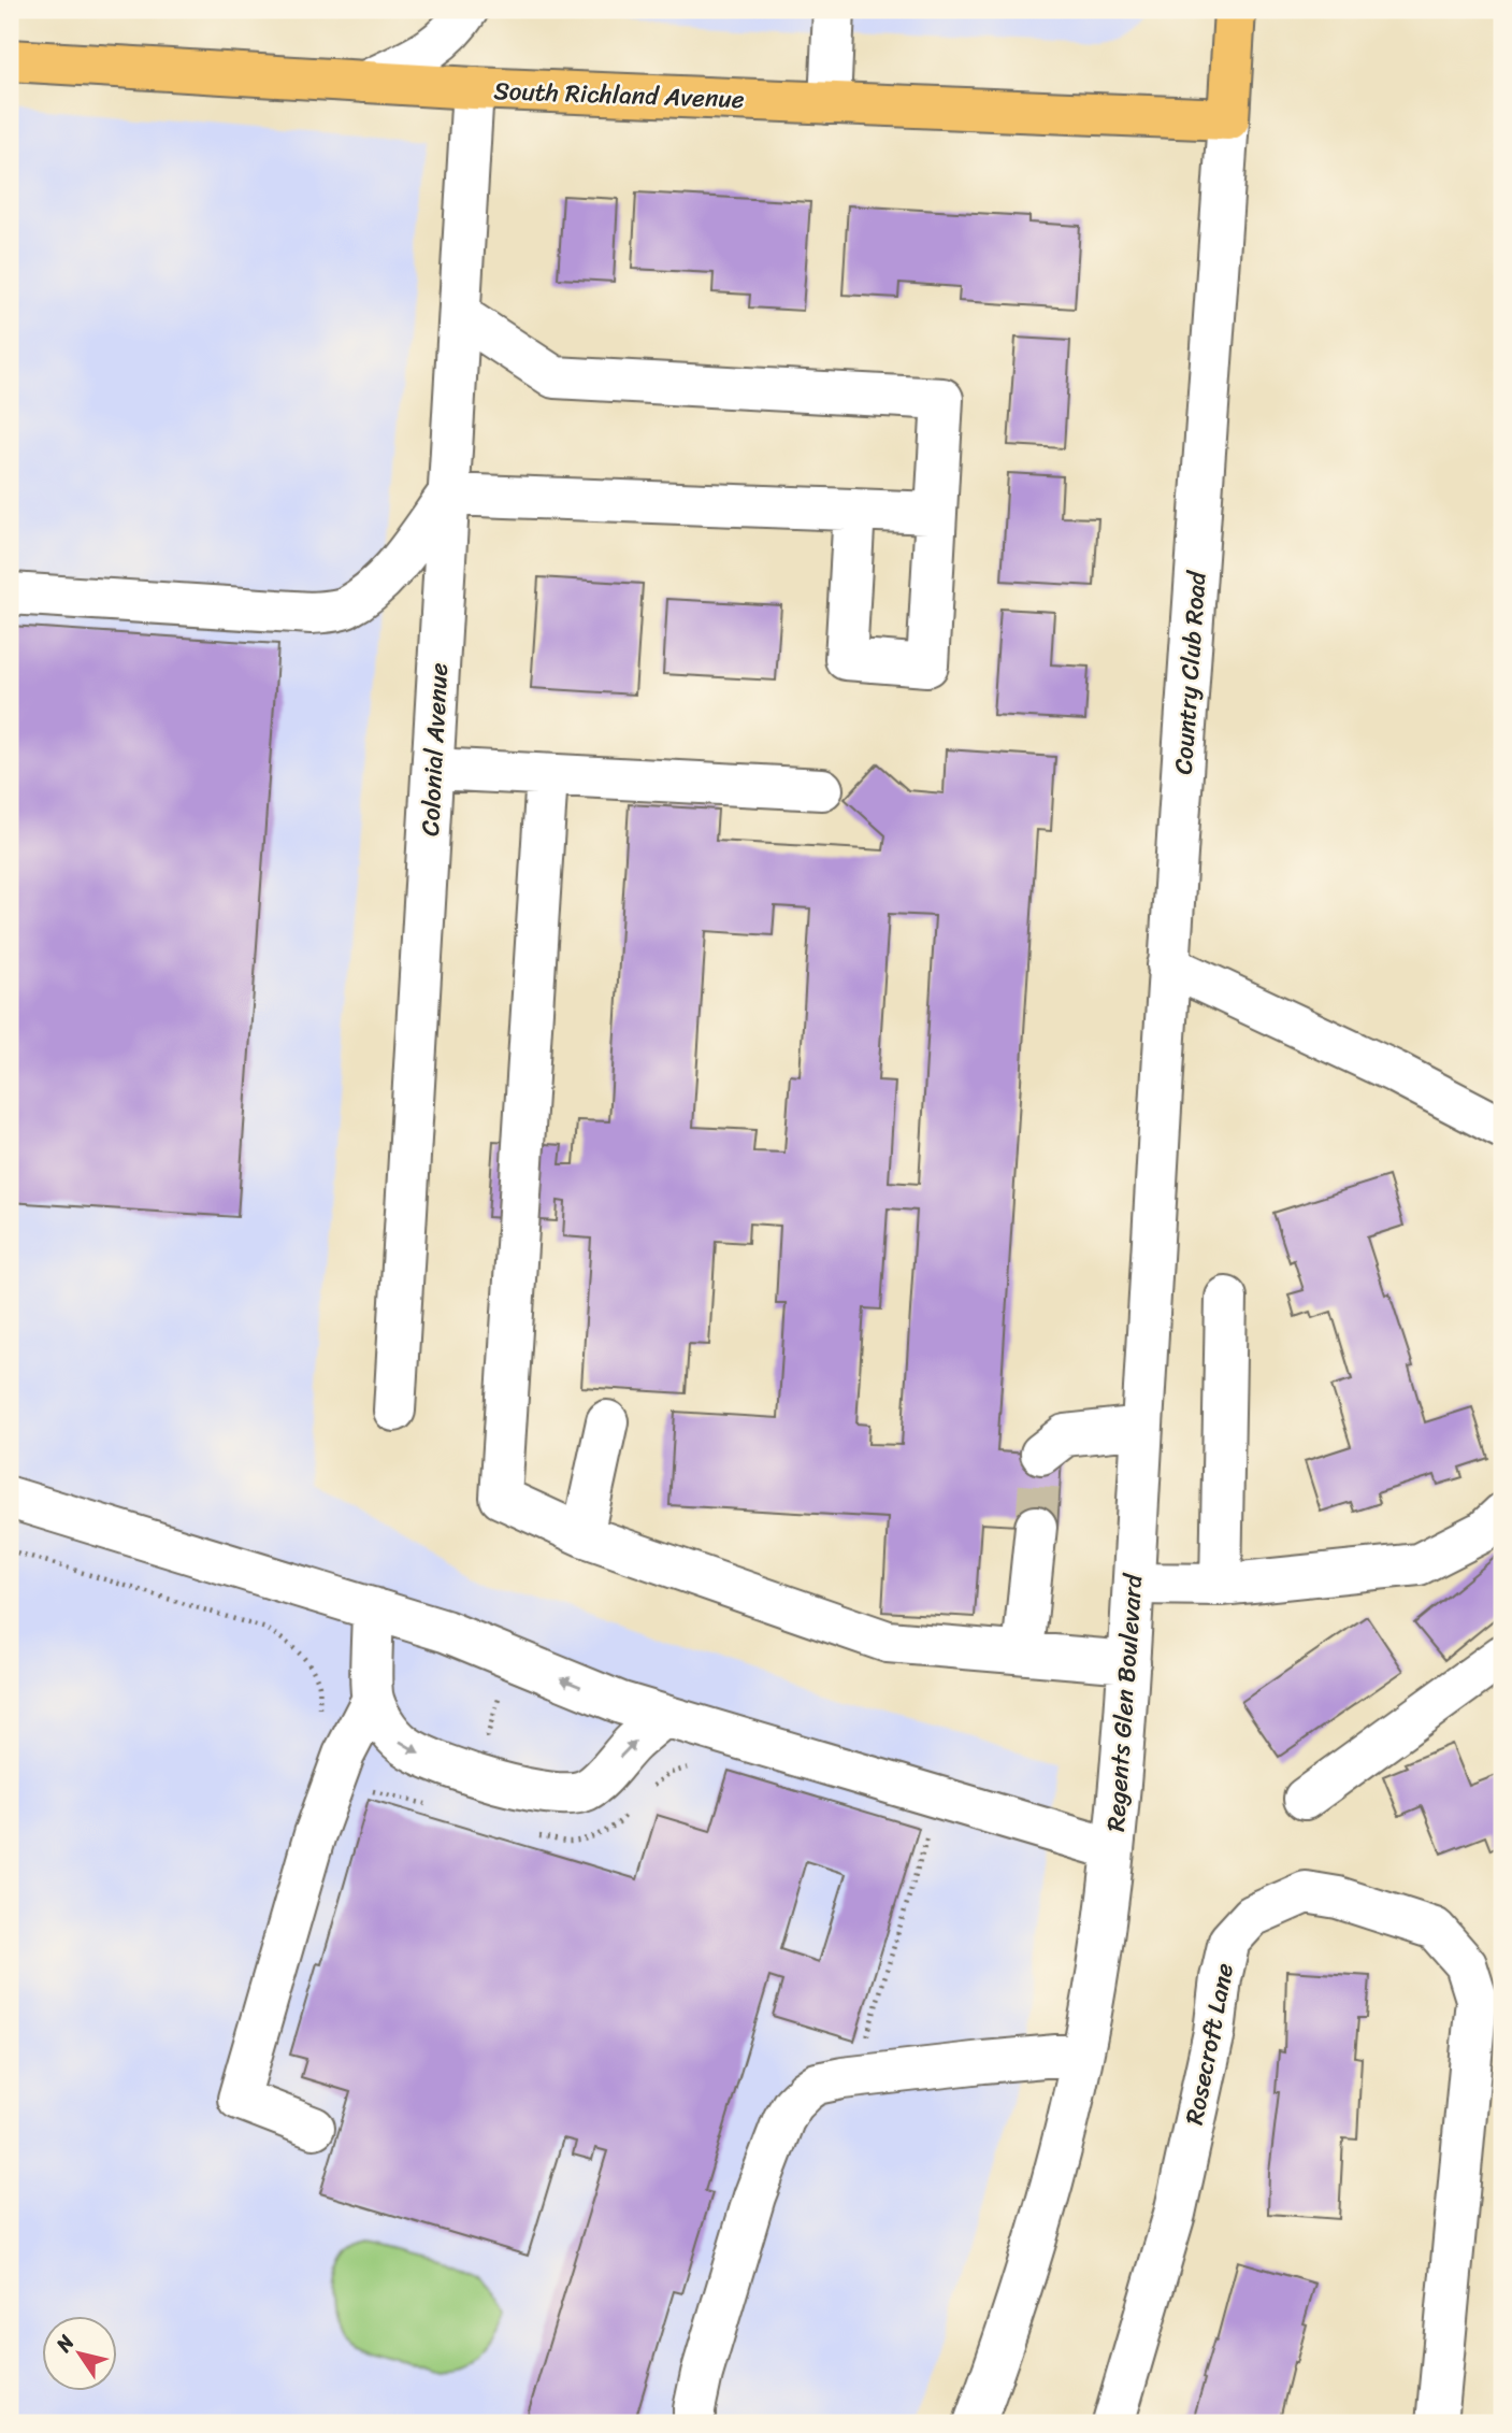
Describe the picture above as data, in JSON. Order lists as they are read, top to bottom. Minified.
{"streets":{"main road":["South Richland Avenue","Country Club Road"],"street":["Colonial Avenue","Regents Glen Boulevard","Rosecroft Lane"]},"crossings":[["South Richland Avenue","Country Club Road"],["South Richland Avenue","Colonial Avenue"],["Country Club Road","Regents Glen Boulevard"]],"north":"top left"}
